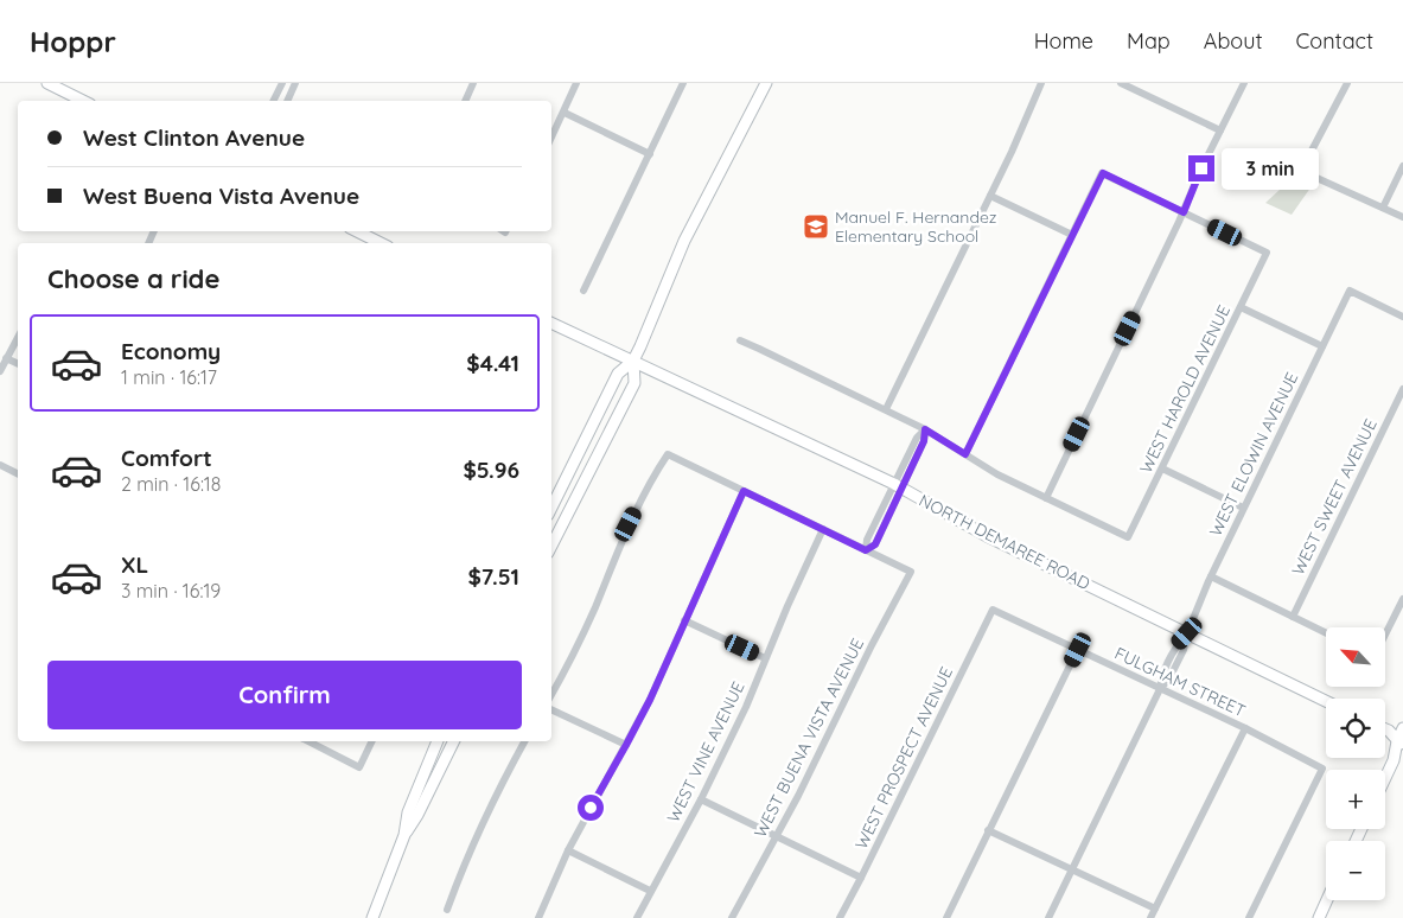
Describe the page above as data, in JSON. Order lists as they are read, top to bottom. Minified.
{"streets":{"street":["WEST HAROLD AVENUE","WEST ELOWIN AVENUE","WEST SWEET AVENUE","NORTH DEMAREE ROAD","FULGHAM STREET","WEST BUENA VISTA AVENUE","WEST VINE AVENUE","WEST PROSPECT AVENUE"]},"crossings":[["WEST ELOWIN AVENUE","NORTH DEMAREE ROAD"],["WEST ELOWIN AVENUE","FULGHAM STREET"],["FULGHAM STREET","WEST PROSPECT AVENUE"]],"places":{"school or university":["Manuel F. Hernandez Elementary School"]},"north":"top left","page":{"header":"Hoppr","nav":["Home","Map","About","Contact"],"banner":["West Clinton Avenue","West Buena Vista Avenue"],"bubble":"3 min","heading":"Choose a ride","list":[{"name":"Economy","note":"1 min · 16:17","value":"$4.41"},{"name":"Comfort","note":"2 min · 16:18","value":"$5.96"},{"name":"XL","note":"3 min · 16:19","value":"$7.51"}],"map_buttons":["+","−"],"buttons":"Confirm"}}
